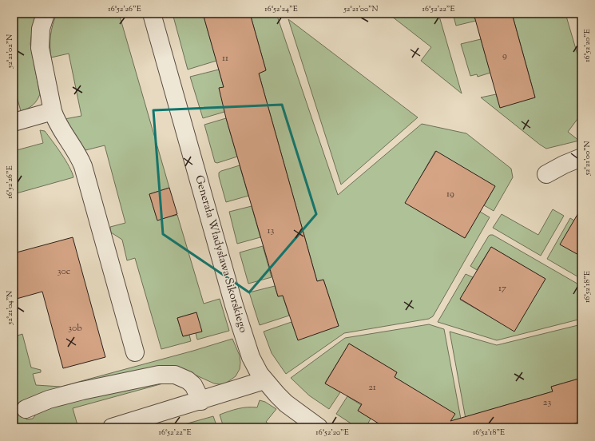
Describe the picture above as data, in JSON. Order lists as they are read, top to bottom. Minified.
{"streets":{"street":["Generała Władysława Sikorskiego"]},"house_numbers":["9","11","19","13","30c","17","30b","21","23"],"coordinates":["16°52'26\"E","16°52'24\"E","52°21'00\"N","16°52'22\"E","16°52'20\"E","52°21'02\"N","16°52'18\"E","52°21'04\"N"]}
